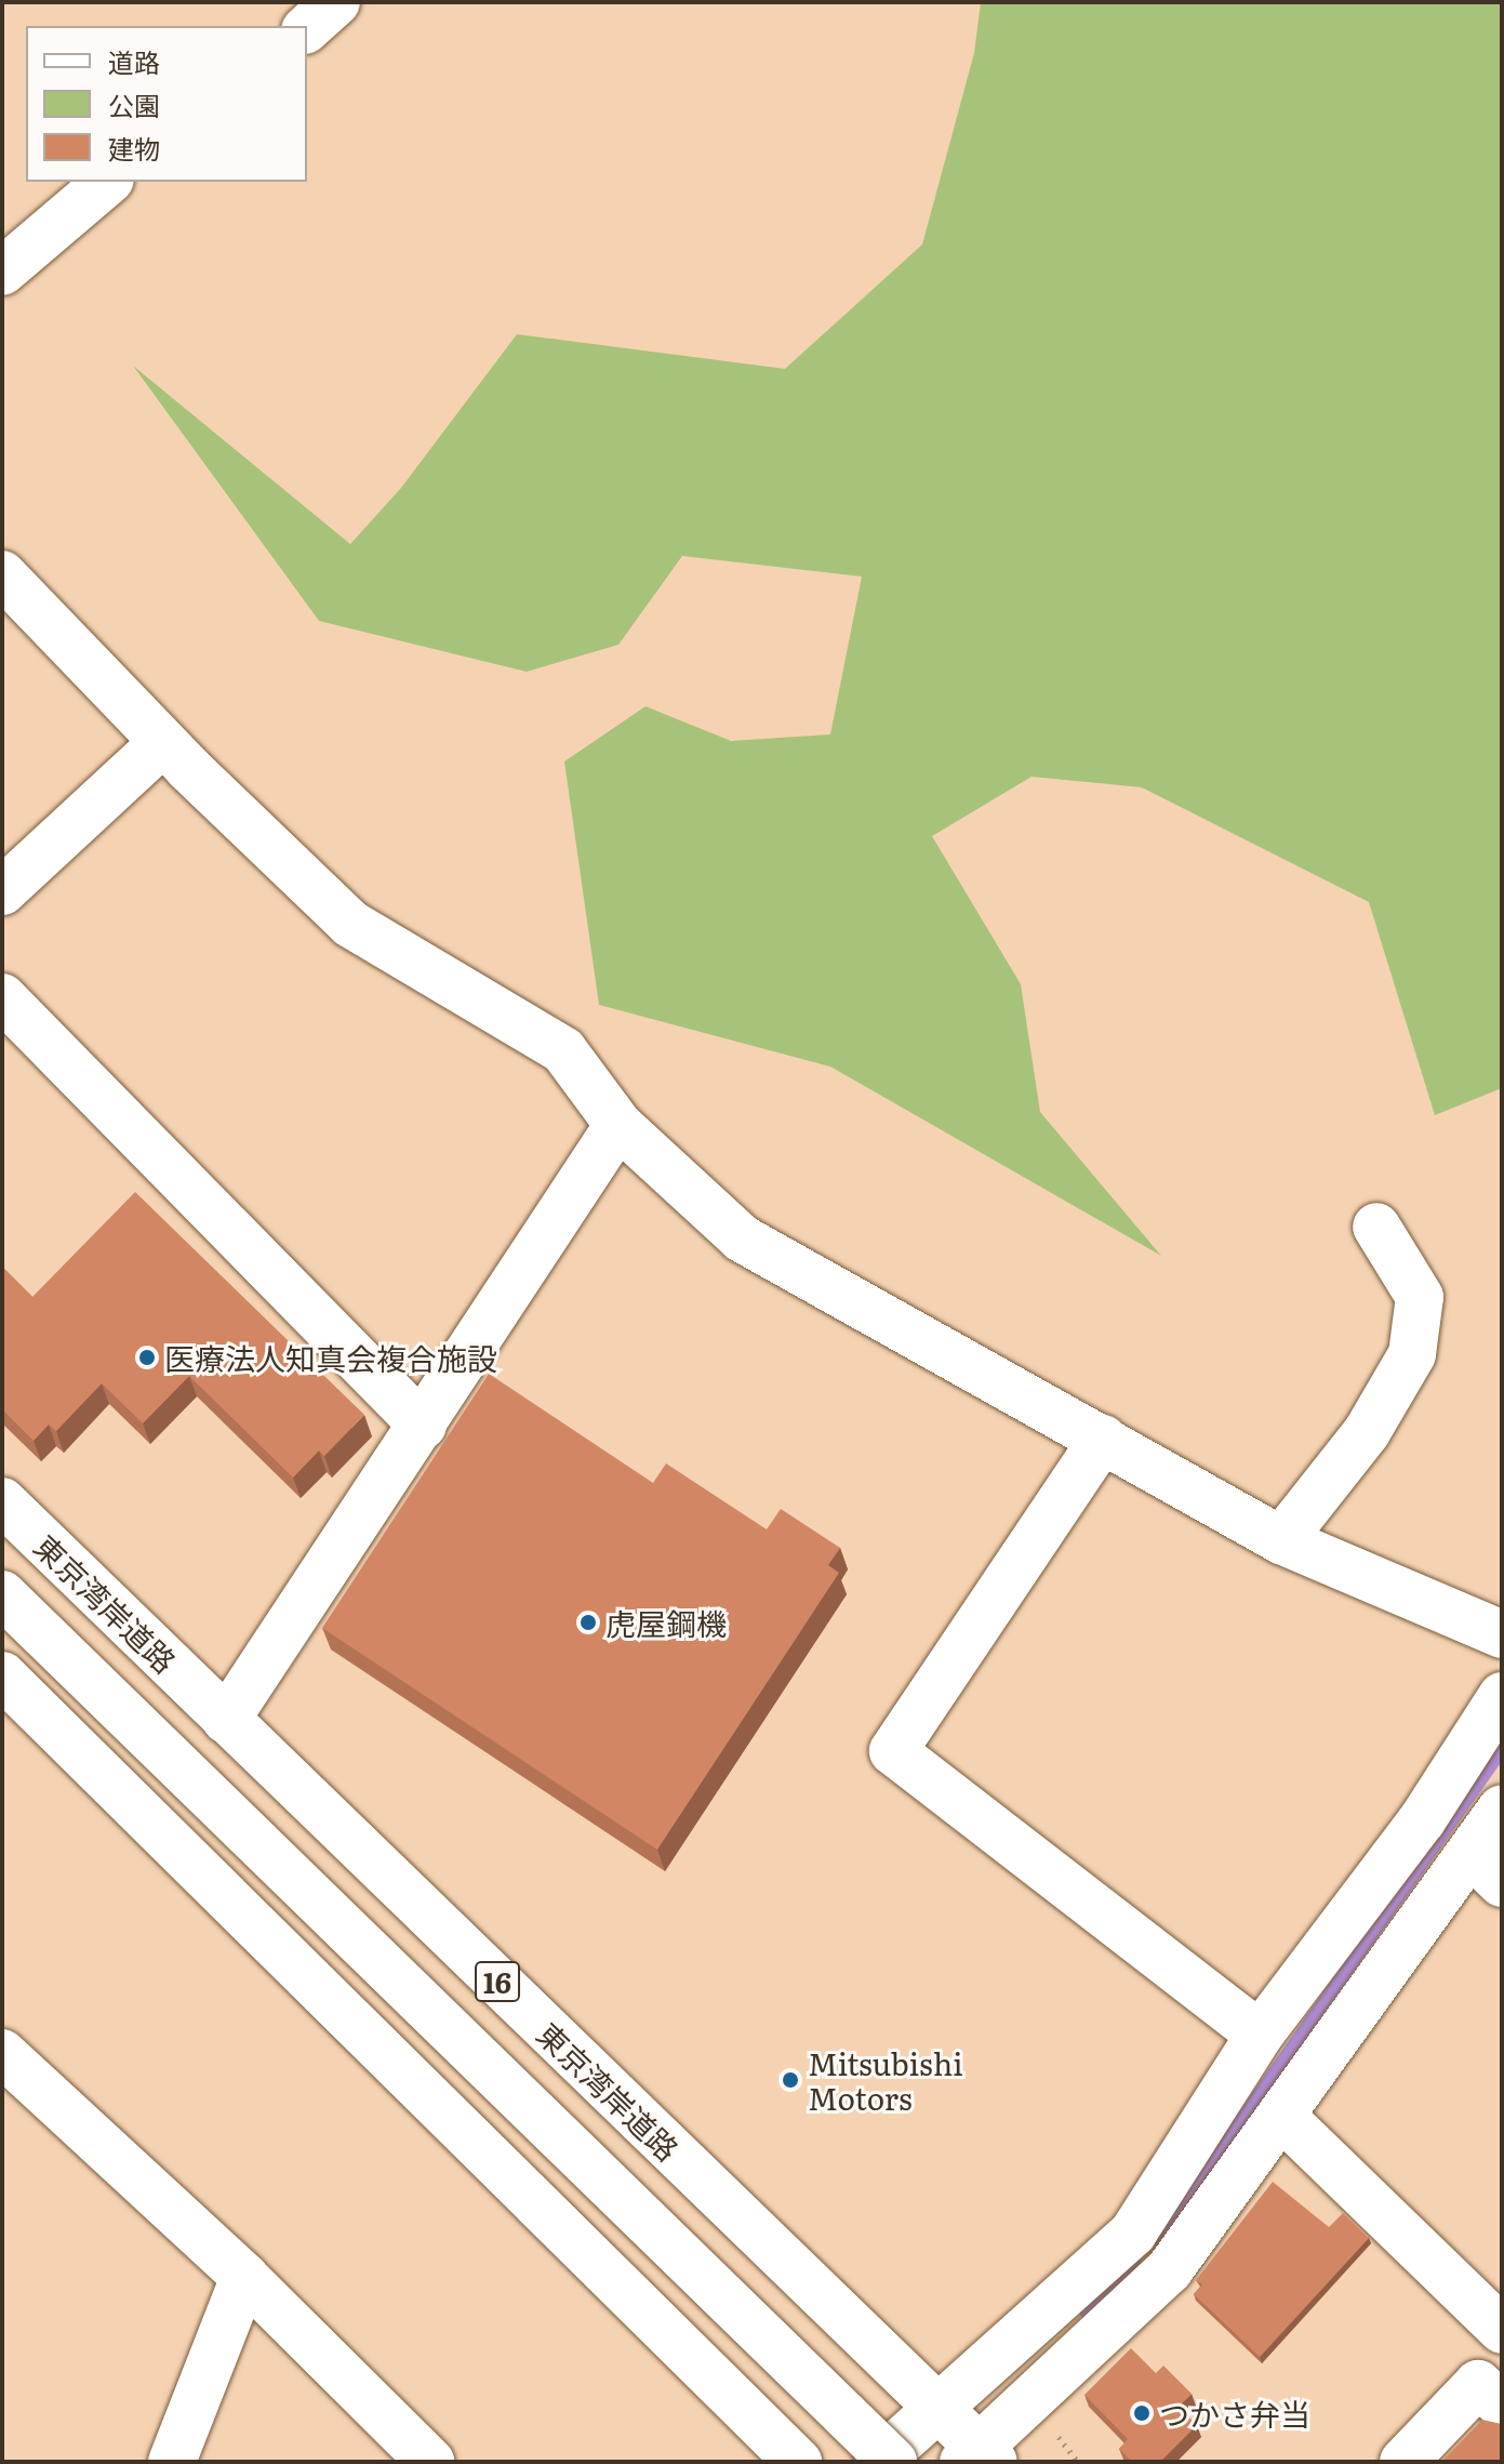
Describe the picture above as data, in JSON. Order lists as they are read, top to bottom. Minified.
{"streets":{"main road":["東京湾岸道路","16"]},"places":["医療法人知真会複合施設","虎屋鋼機","Mitsubishi Motors","つかさ弁当"],"legend":["道路","公園","建物"]}
